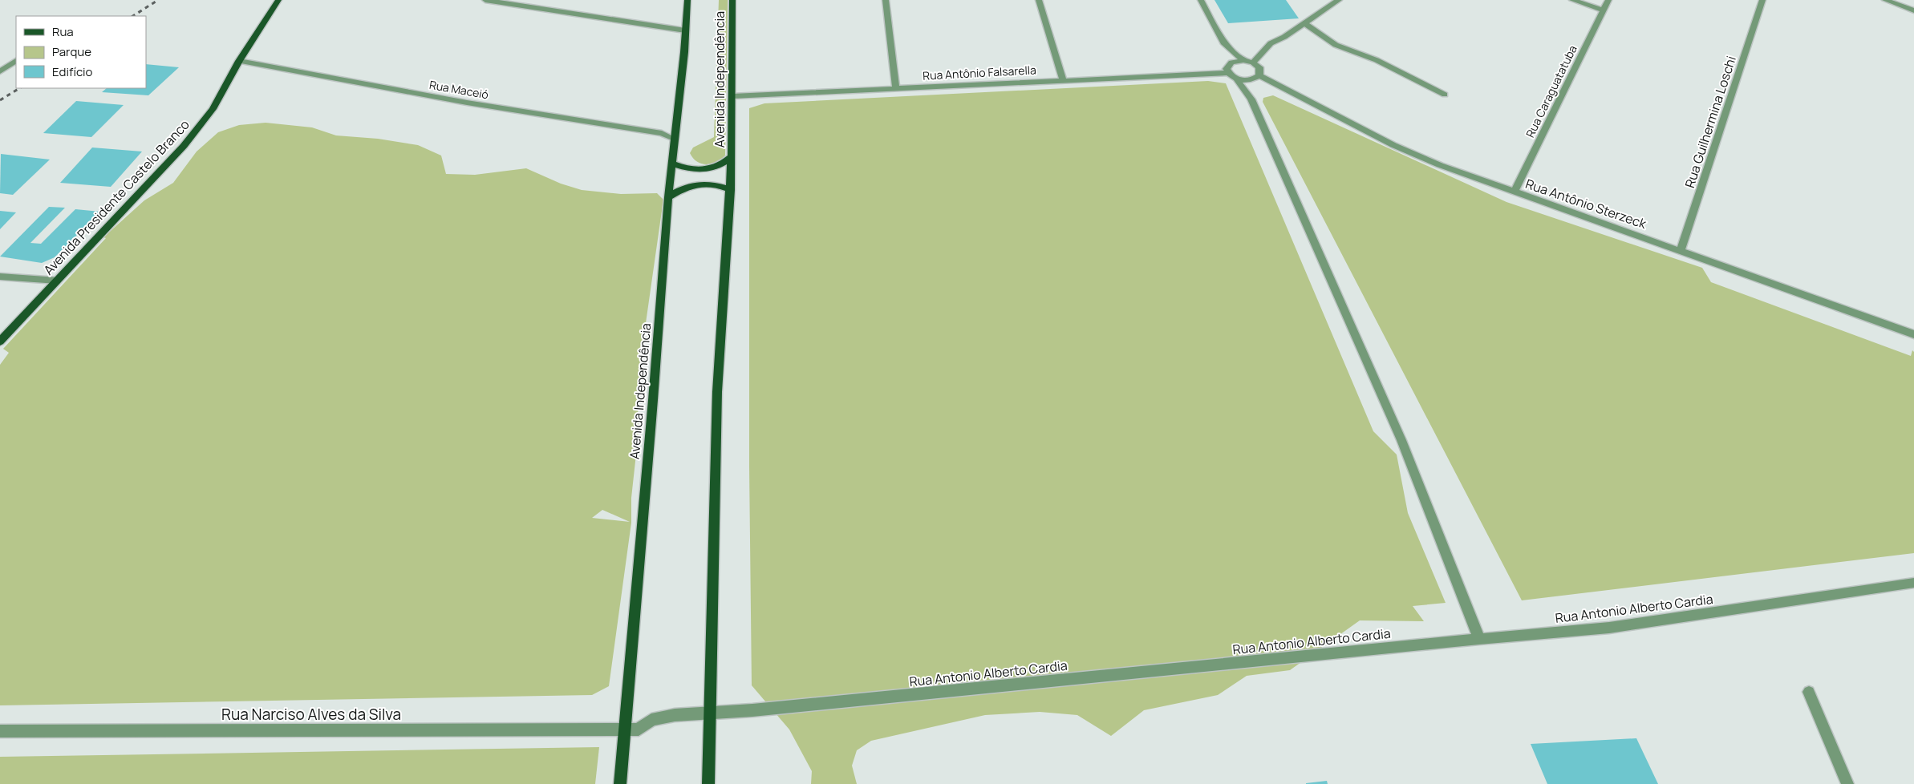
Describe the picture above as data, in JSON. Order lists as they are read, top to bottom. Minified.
{"streets":{"main road":["Avenida Independência","Avenida Presidente Castelo Branco"],"street":["Rua Antônio Falsarella","Rua Maceió","Rua Caraguatatuba","Rua Guilhermina Loschi","Rua Antônio Sterzeck","Rua Antonio Alberto Cardia","Rua Narciso Alves da Silva"]},"crossings":[["Rua Antônio Falsarella","Avenida Independência"],["Avenida Independência","Rua Maceió"],["Avenida Independência","Rua Antonio Alberto Cardia"],["Avenida Independência","Rua Narciso Alves da Silva"],["Rua Maceió","Avenida Presidente Castelo Branco"],["Rua Caraguatatuba","Rua Antônio Sterzeck"],["Rua Guilhermina Loschi","Rua Antônio Sterzeck"],["Rua Antonio Alberto Cardia","Rua Narciso Alves da Silva"]],"legend":["Rua","Parque","Edifício"]}
